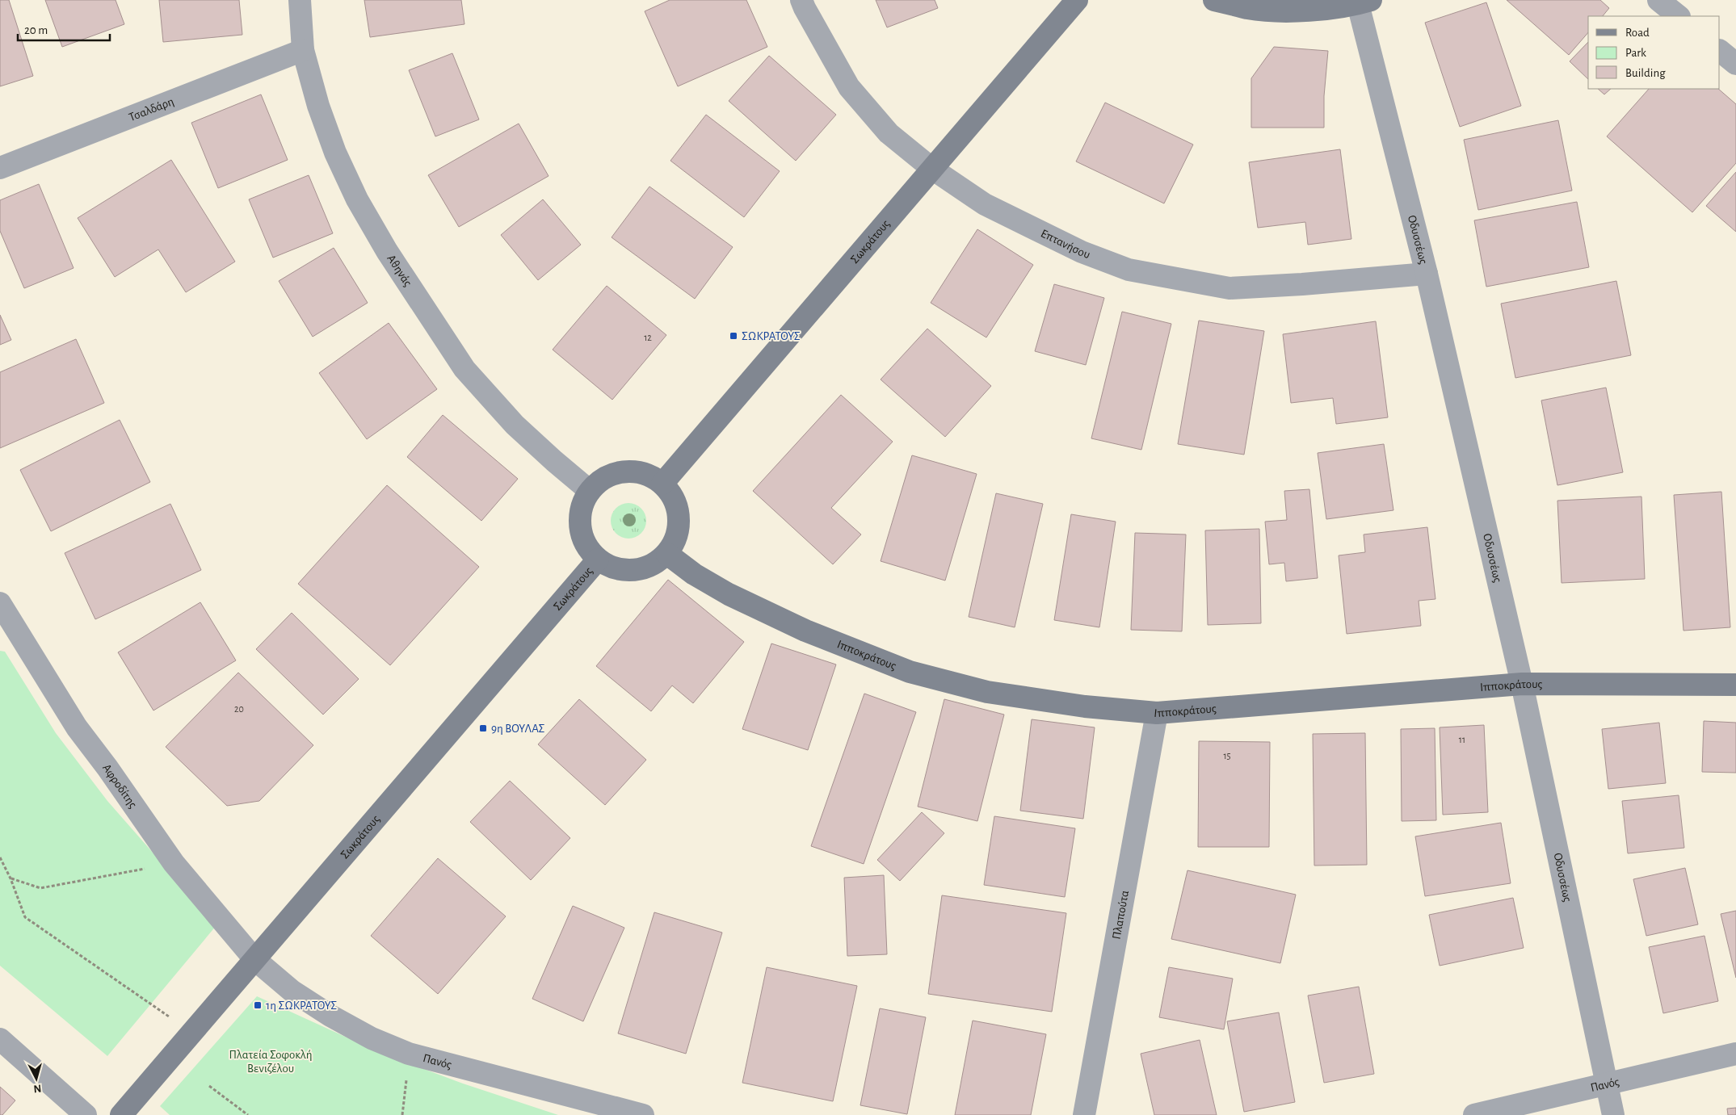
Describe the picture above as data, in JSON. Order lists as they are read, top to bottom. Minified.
{"streets":{"street":["Τσαλδάρη","Οδυσσέως","Σωκράτους","Επτανήσου","Αθηνάς","Ιπποκράτους","Αφροδίτης","Πλαπούτα","Πανός"]},"crossings":[["Τσαλδάρη","Αθηνάς"],["Οδυσσέως","Επτανήσου"],["Οδυσσέως","Ιπποκράτους"],["Οδυσσέως","Πανός"],["Σωκράτους","Επτανήσου"],["Σωκράτους","Αθηνάς"],["Σωκράτους","Ιπποκράτους"],["Σωκράτους","Αφροδίτης"],["Σωκράτους","Πανός"],["Αθηνάς","Ιπποκράτους"],["Ιπποκράτους","Πλαπούτα"],["Αφροδίτης","Πανός"]],"parks":["Πλατεία Σοφοκλή Βενιζέλου"],"places":{"transit":["ΣΩΚΡΑΤΟΥΣ","9η ΒΟΥΛΑΣ","1η ΣΩΚΡΑΤΟΥΣ"]},"house_numbers":["12","20","11","15"],"legend":["Road","Park","Building"],"scale_bar":"20 m","north":"bottom"}
